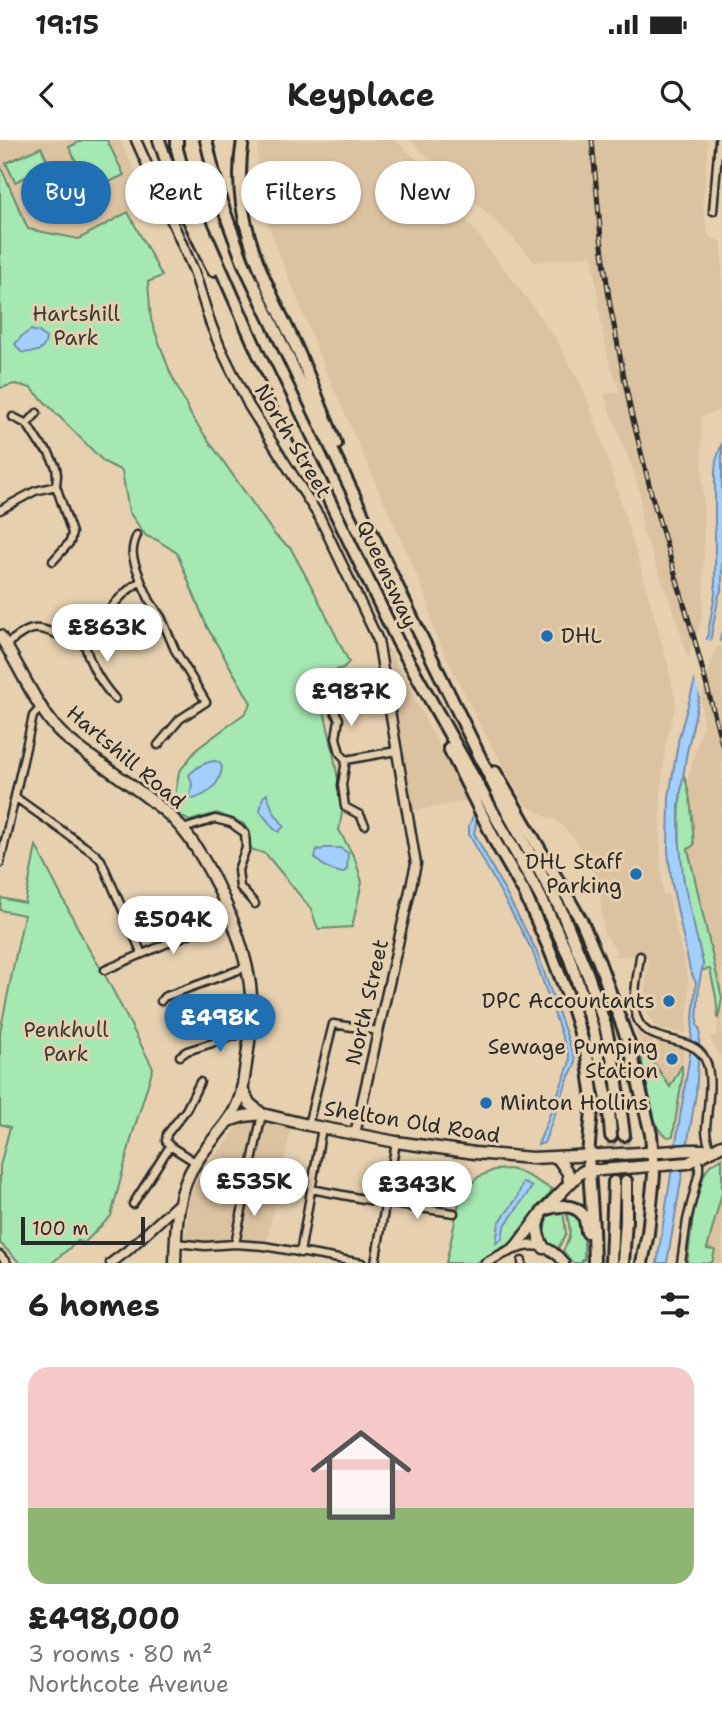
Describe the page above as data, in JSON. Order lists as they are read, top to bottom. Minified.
{"streets":{"highway":["Queensway"],"main road":["Hartshill Road","Shelton Old Road"],"street":["North Street"]},"crossings":[["North Street","Shelton Old Road"],["Hartshill Road","Shelton Old Road"]],"parks":["Hartshill Park","Penkhull Park"],"places":["DHL","DHL Staff Parking","DPC Accountants","Sewage Pumping Station","Minton Hollins"],"scale_bar":"100 m","page":{"status":"19:15","header":"Keyplace","chip":["Buy","Rent","Filters","New"],"price":["£863K","£987K","£504K","£498K","£535K","£343K"],"scale":"100 m","heading":"6 homes","list":[{"name":"£498,000","note":"3 rooms · 80 m² · Northcote Avenue"}]}}
